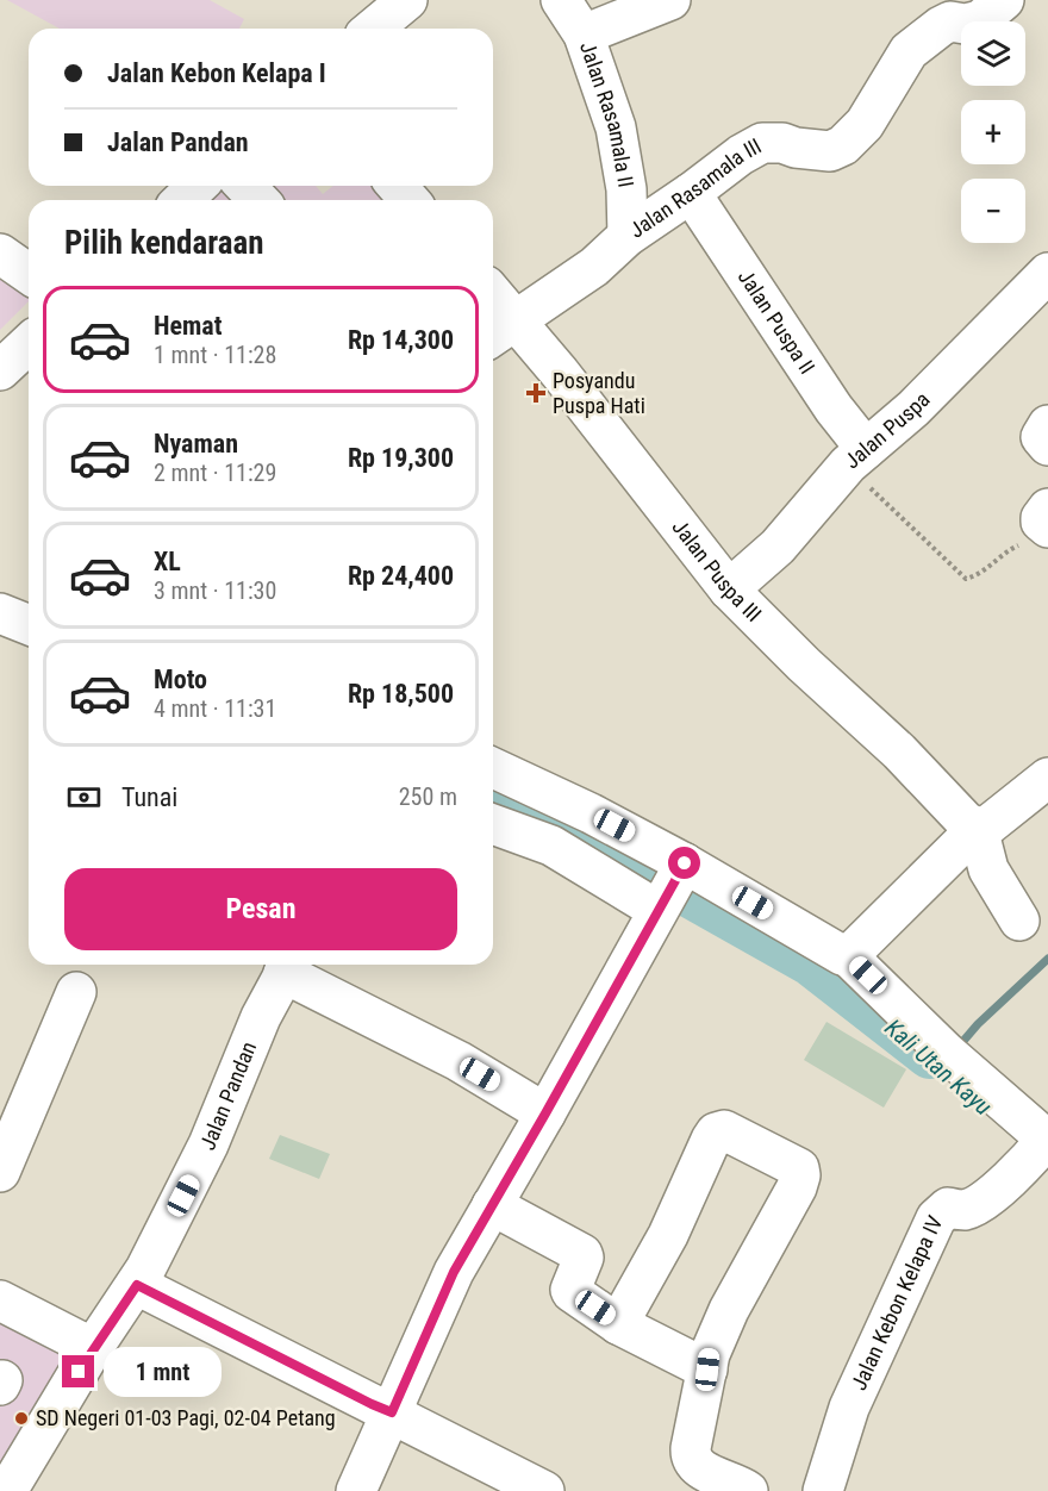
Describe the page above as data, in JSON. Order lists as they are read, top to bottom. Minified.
{"streets":{"street":["Jalan Rasamala II","Jalan Rasamala III","Jalan Puspa II","Jalan Puspa","Jalan Puspa III","Jalan Pandan","Jalan Kebon Kelapa IV"]},"crossings":[["Jalan Rasamala II","Jalan Rasamala III"],["Jalan Rasamala III","Jalan Puspa II"],["Jalan Rasamala III","Jalan Puspa III"],["Jalan Puspa II","Jalan Puspa"],["Jalan Puspa","Jalan Puspa III"]],"water":["Kali Utan Kayu"],"places":{"health":["Posyandu Puspa Hati"],"other":["SD Negeri 01-03 Pagi, 02-04 Petang"]},"page":{"map_buttons":["+","−"],"banner":["Jalan Kebon Kelapa I","Jalan Pandan"],"heading":"Pilih kendaraan","list":[{"name":"Hemat","note":"1 mnt · 11:28","value":"Rp 14,300"},{"name":"Nyaman","note":"2 mnt · 11:29","value":"Rp 19,300"},{"name":"XL","note":"3 mnt · 11:30","value":"Rp 24,400"},{"name":"Moto","note":"4 mnt · 11:31","value":"Rp 18,500"}],"pay":["Tunai","250 m"],"buttons":"Pesan","bubble":"1 mnt"}}
